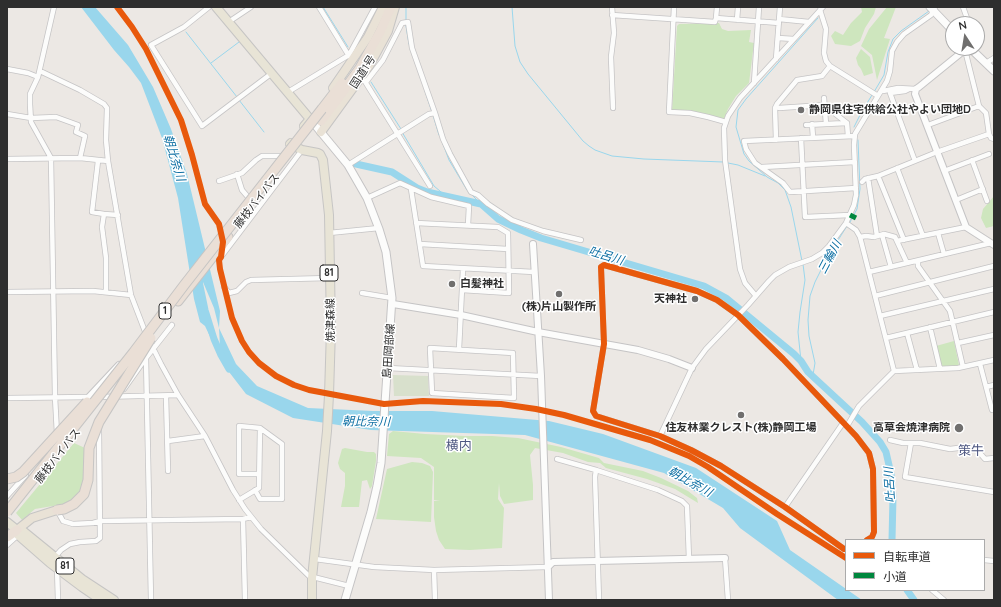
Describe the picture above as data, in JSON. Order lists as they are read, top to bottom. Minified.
{"streets":{"highway":["国道1号","藤枝バイパス","1"],"main road":["81","焼津森線","島田岡部線"]},"crossings":[["国道1号","藤枝バイパス"],["国道1号","島田岡部線"],["藤枝バイパス","81"],["藤枝バイパス","1"]],"districts":["横内","策牛"],"water":["朝比奈川","吐呂川","三輪川"],"places":["静岡県住宅供給公社やよい団地D","白髪神社","(株)片山製作所","天神社","住友林業クレスト(株)静岡工場","高草会焼津病院"],"legend":["自転車道","小道"],"north":"top"}
